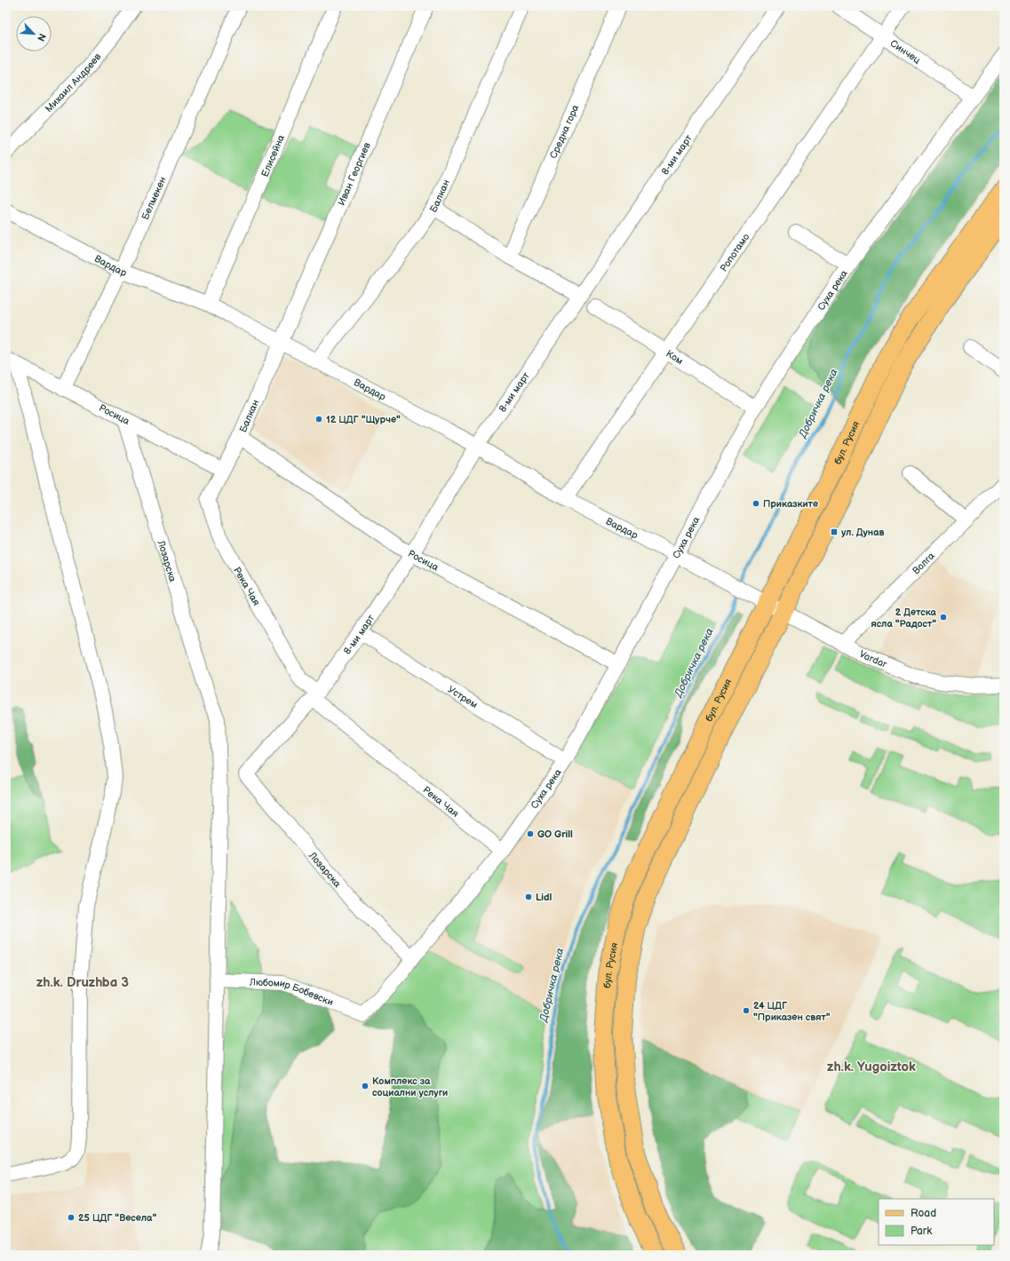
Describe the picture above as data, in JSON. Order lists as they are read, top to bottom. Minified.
{"streets":{"main road":["бул. Русия"],"street":["Синчец","Михаил Андреев","Средна гора","8-ми март","Елисейна","Иван Георгиев","Балкан","Белмекен","Ропотамо","Вардар","Суха река","Ком","Росица","Лозарска","Волга","Река Чая","Vardar","Устрем","Любомир Бобевски"]},"crossings":[["Синчец","Ропотамо"],["Синчец","Суха река"],["8-ми март","Вардар"],["8-ми март","Росица"],["8-ми март","Лозарска"],["8-ми март","Река Чая"],["8-ми март","Устрем"],["Елисейна","Вардар"],["Иван Георгиев","Балкан"],["Иван Георгиев","Вардар"],["Балкан","Вардар"],["Балкан","Росица"],["Балкан","Река Чая"],["Белмекен","Вардар"],["Белмекен","Росица"],["Ропотамо","Вардар"],["Ропотамо","Ком"],["Вардар","Суха река"],["Вардар","бул. Русия"],["Вардар","Vardar"],["Суха река","Ком"],["Суха река","Росица"],["Суха река","Лозарска"],["Суха река","Река Чая"],["Суха река","Устрем"],["Суха река","Любомир Бобевски"],["Росица","Лозарска"],["Росица","Река Чая"],["бул. Русия","Vardar"],["Лозарска","Любомир Бобевски"],["Волга","Vardar"]],"districts":["zh.k. Druzhba 3","zh.k. Yugoiztok"],"water":["Добричка река"],"places":{"other":["12 ЦДГ \"Щурче\"","Приказките","2 Детска ясла \"Радост\"","GO Grill","Lidl","24 ЦДГ \"Приказен свят\"","Комплекс за социални услуги","25 ЦДГ \"Весела\""],"transit":["ул. Дунав"]},"legend":["Road","Park"],"north":"bottom right"}
